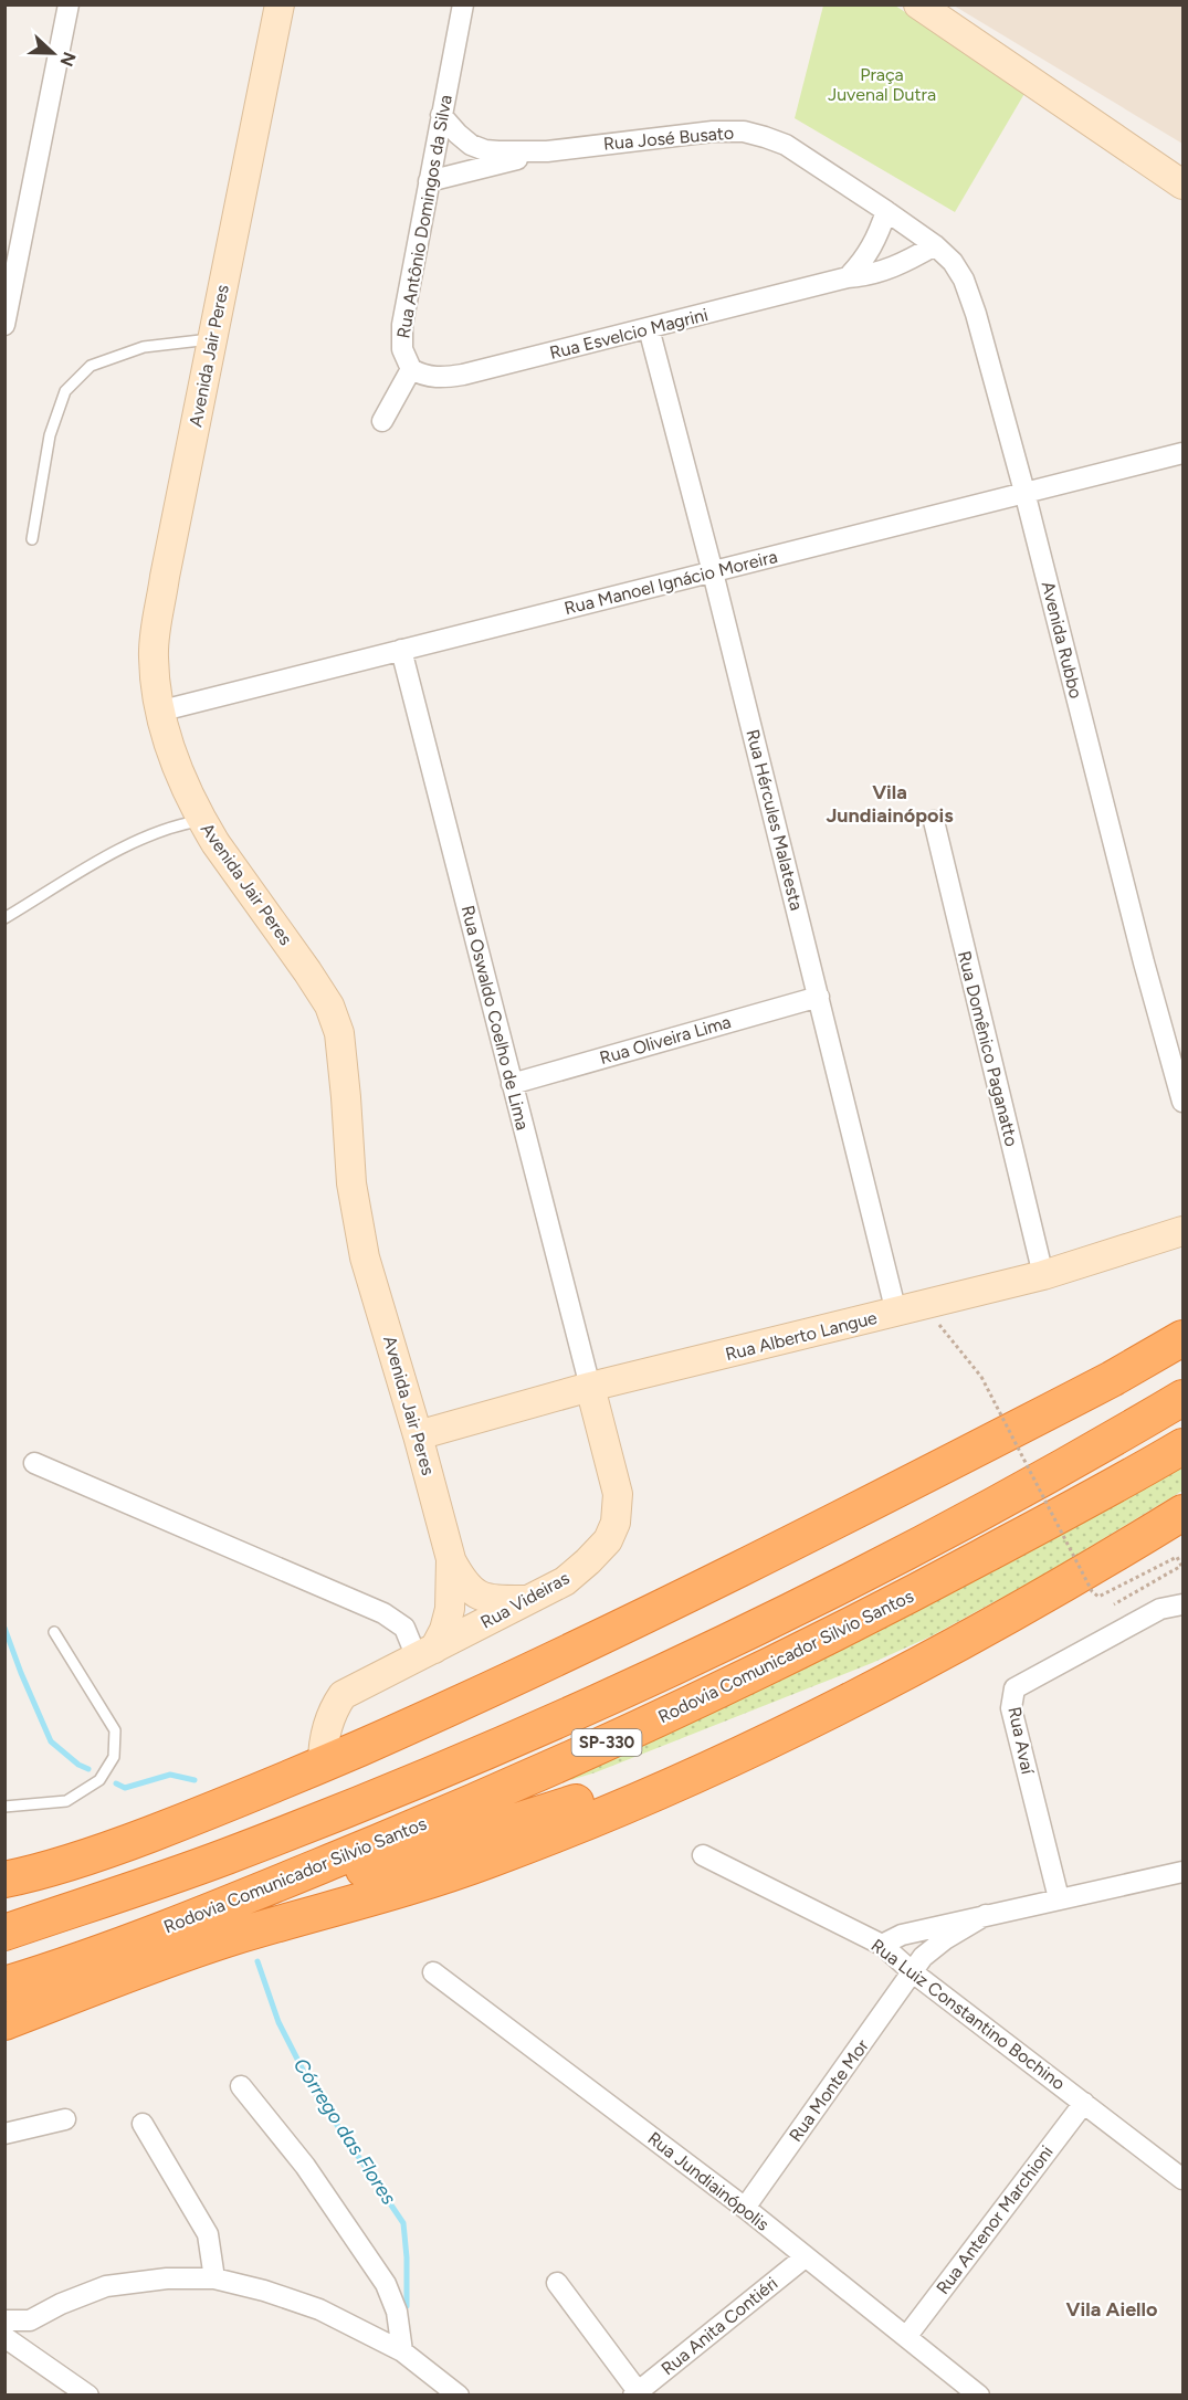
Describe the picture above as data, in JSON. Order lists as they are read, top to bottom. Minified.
{"streets":{"highway":["Rodovia Comunicador Silvio Santos","SP-330"],"street":["Rua José Busato","Rua Antônio Domingos da Silva","Rua Esvelcio Magrini","Avenida Jair Peres","Rua Manoel Ignácio Moreira","Avenida Rubbo","Rua Hércules Malatesta","Rua Oswaldo Coelho de Lima","Rua Oliveira Lima","Rua Domênico Paganatto","Rua Alberto Langue","Rua Videiras","Rua Avaí","Rua Luiz Constantino Bochino","Rua Monte Mor","Rua Jundiainópolis","Rua Antenor Marchioni","Rua Anita Contiéri"]},"crossings":[["Rua José Busato","Rua Antônio Domingos da Silva"],["Rua José Busato","Avenida Rubbo"],["Rua Antônio Domingos da Silva","Rua Esvelcio Magrini"],["Rua Esvelcio Magrini","Avenida Rubbo"],["Rua Esvelcio Magrini","Rua Hércules Malatesta"],["Avenida Jair Peres","Rua Manoel Ignácio Moreira"],["Avenida Jair Peres","Rua Oswaldo Coelho de Lima"],["Avenida Jair Peres","Rua Alberto Langue"],["Avenida Jair Peres","Rua Videiras"],["Rua Manoel Ignácio Moreira","Avenida Rubbo"],["Rua Manoel Ignácio Moreira","Rua Hércules Malatesta"],["Rua Manoel Ignácio Moreira","Rua Oswaldo Coelho de Lima"],["Rua Hércules Malatesta","Rua Oliveira Lima"],["Rua Hércules Malatesta","Rua Alberto Langue"],["Rua Oswaldo Coelho de Lima","Rua Oliveira Lima"],["Rua Oswaldo Coelho de Lima","Rua Alberto Langue"],["Rua Oswaldo Coelho de Lima","Rua Videiras"],["Rua Domênico Paganatto","Rua Alberto Langue"],["Rua Alberto Langue","Rua Videiras"],["Rua Luiz Constantino Bochino","Rua Monte Mor"],["Rua Luiz Constantino Bochino","Rua Antenor Marchioni"],["Rua Monte Mor","Rua Jundiainópolis"],["Rua Jundiainópolis","Rua Antenor Marchioni"],["Rua Jundiainópolis","Rua Anita Contiéri"]],"districts":["Vila Jundiainópois","Vila Aiello"],"water":["Córrego das Flores"],"parks":["Praça Juvenal Dutra"],"north":"right"}
